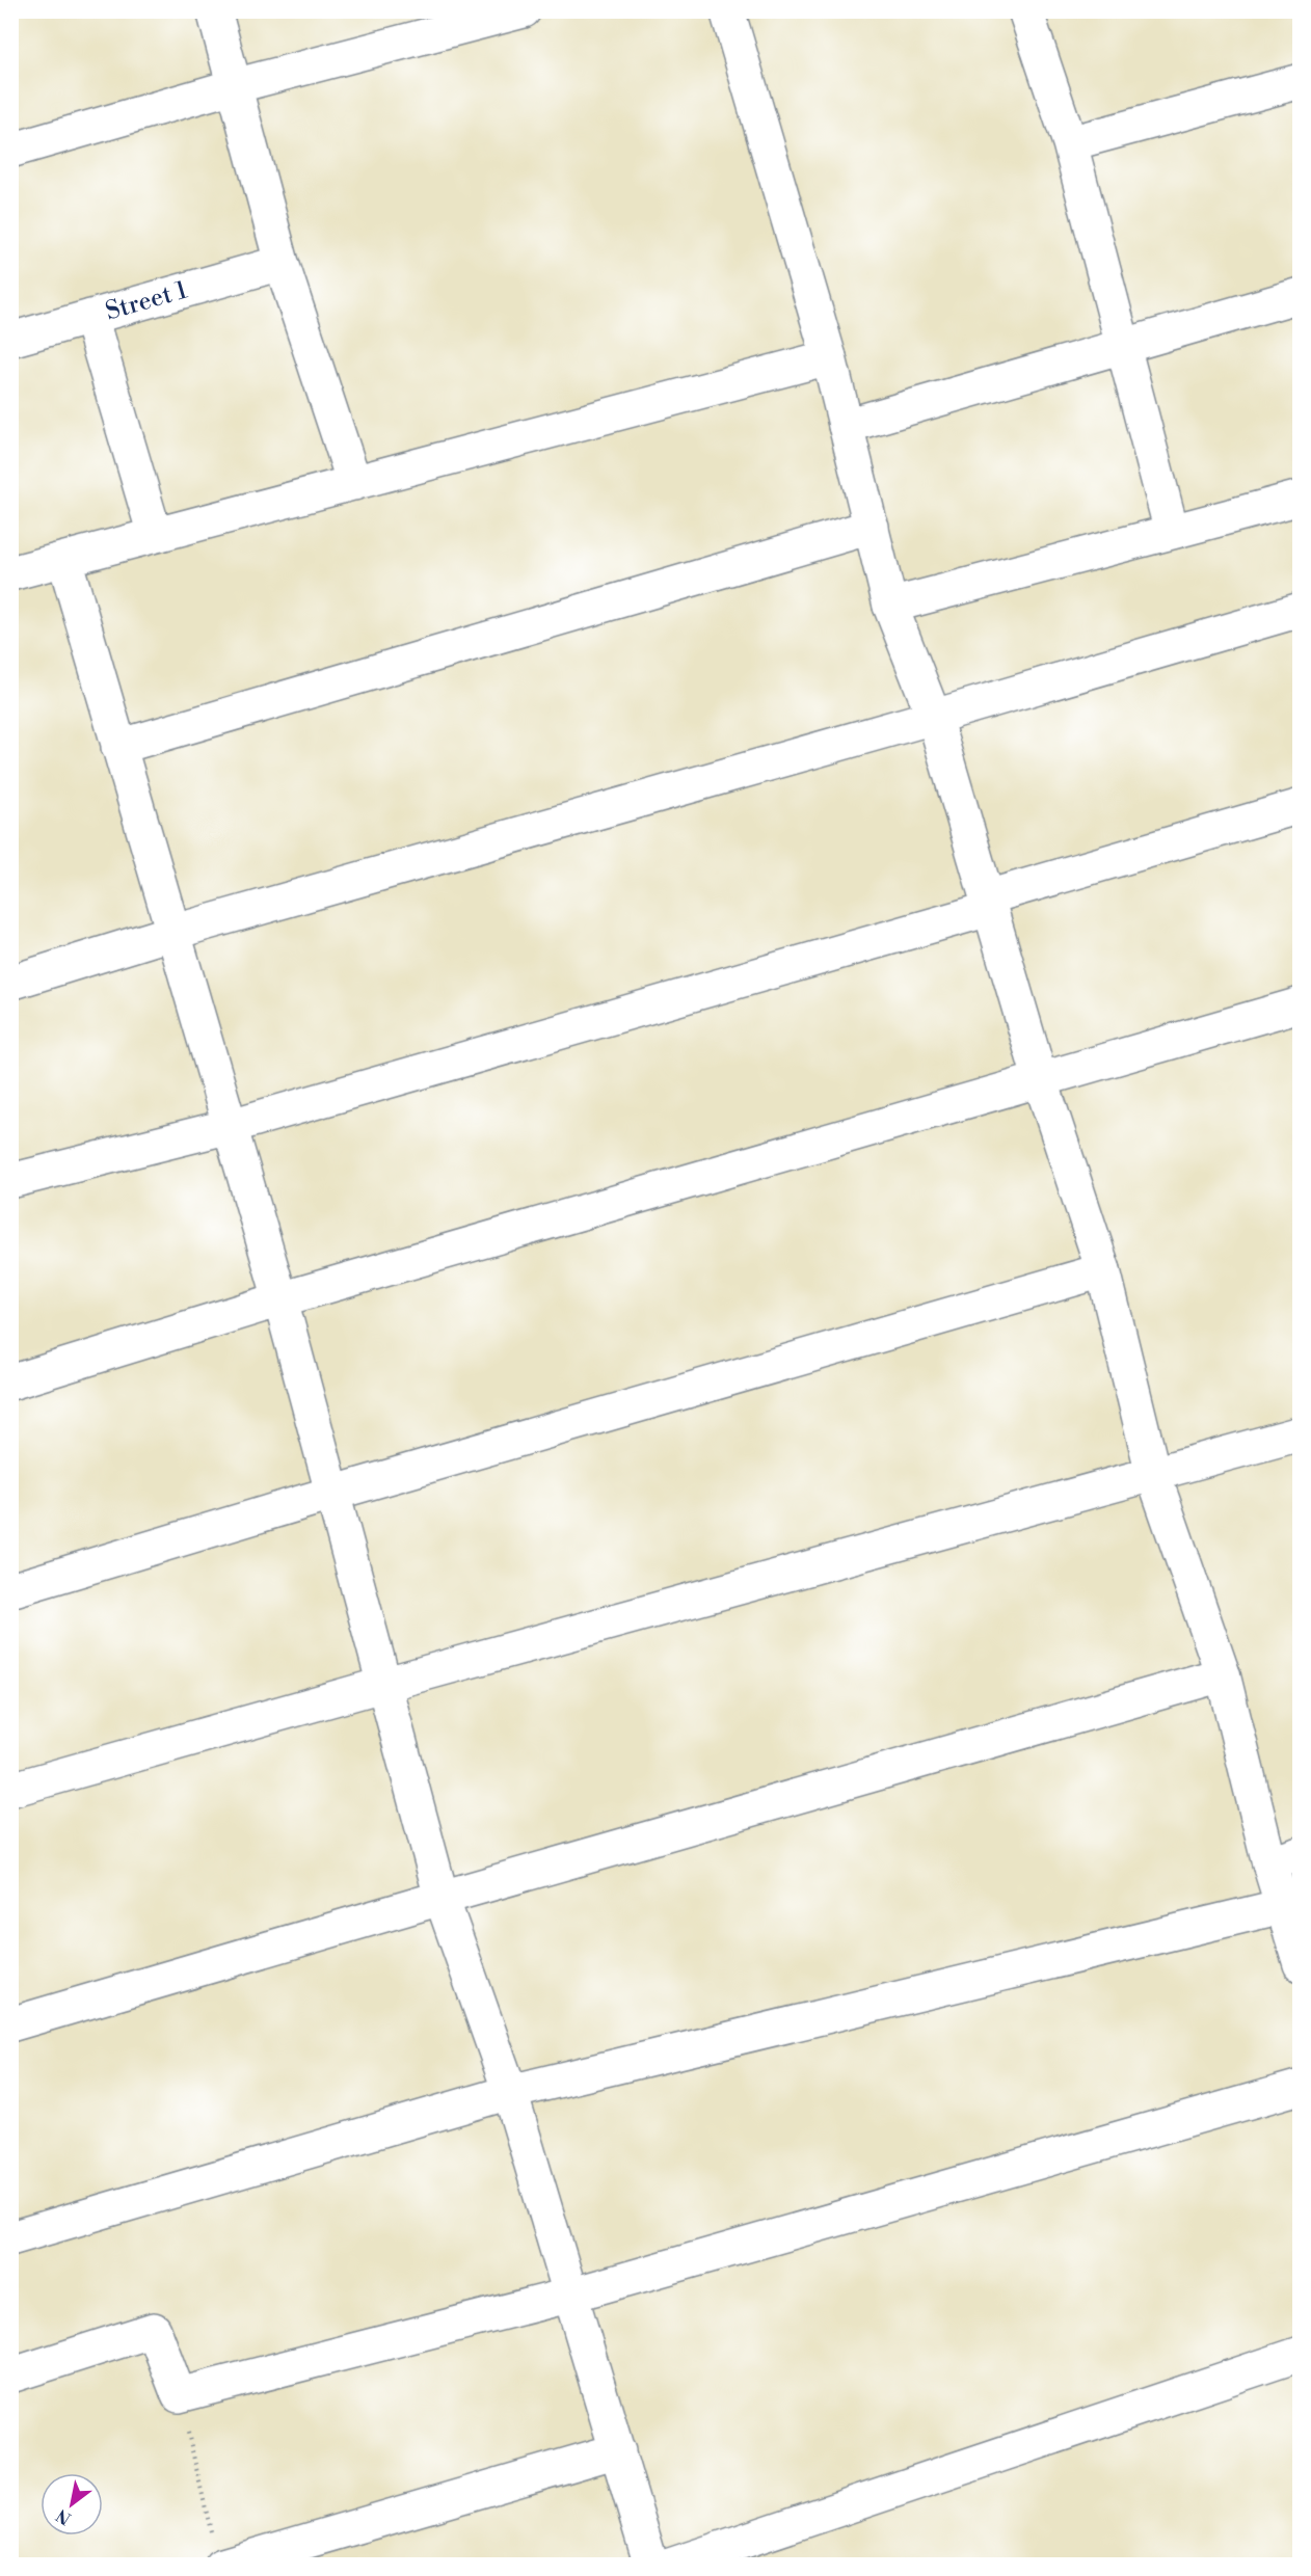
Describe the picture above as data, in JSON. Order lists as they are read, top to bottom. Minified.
{"streets":{"street":["Street 1"]},"north":"bottom left"}
